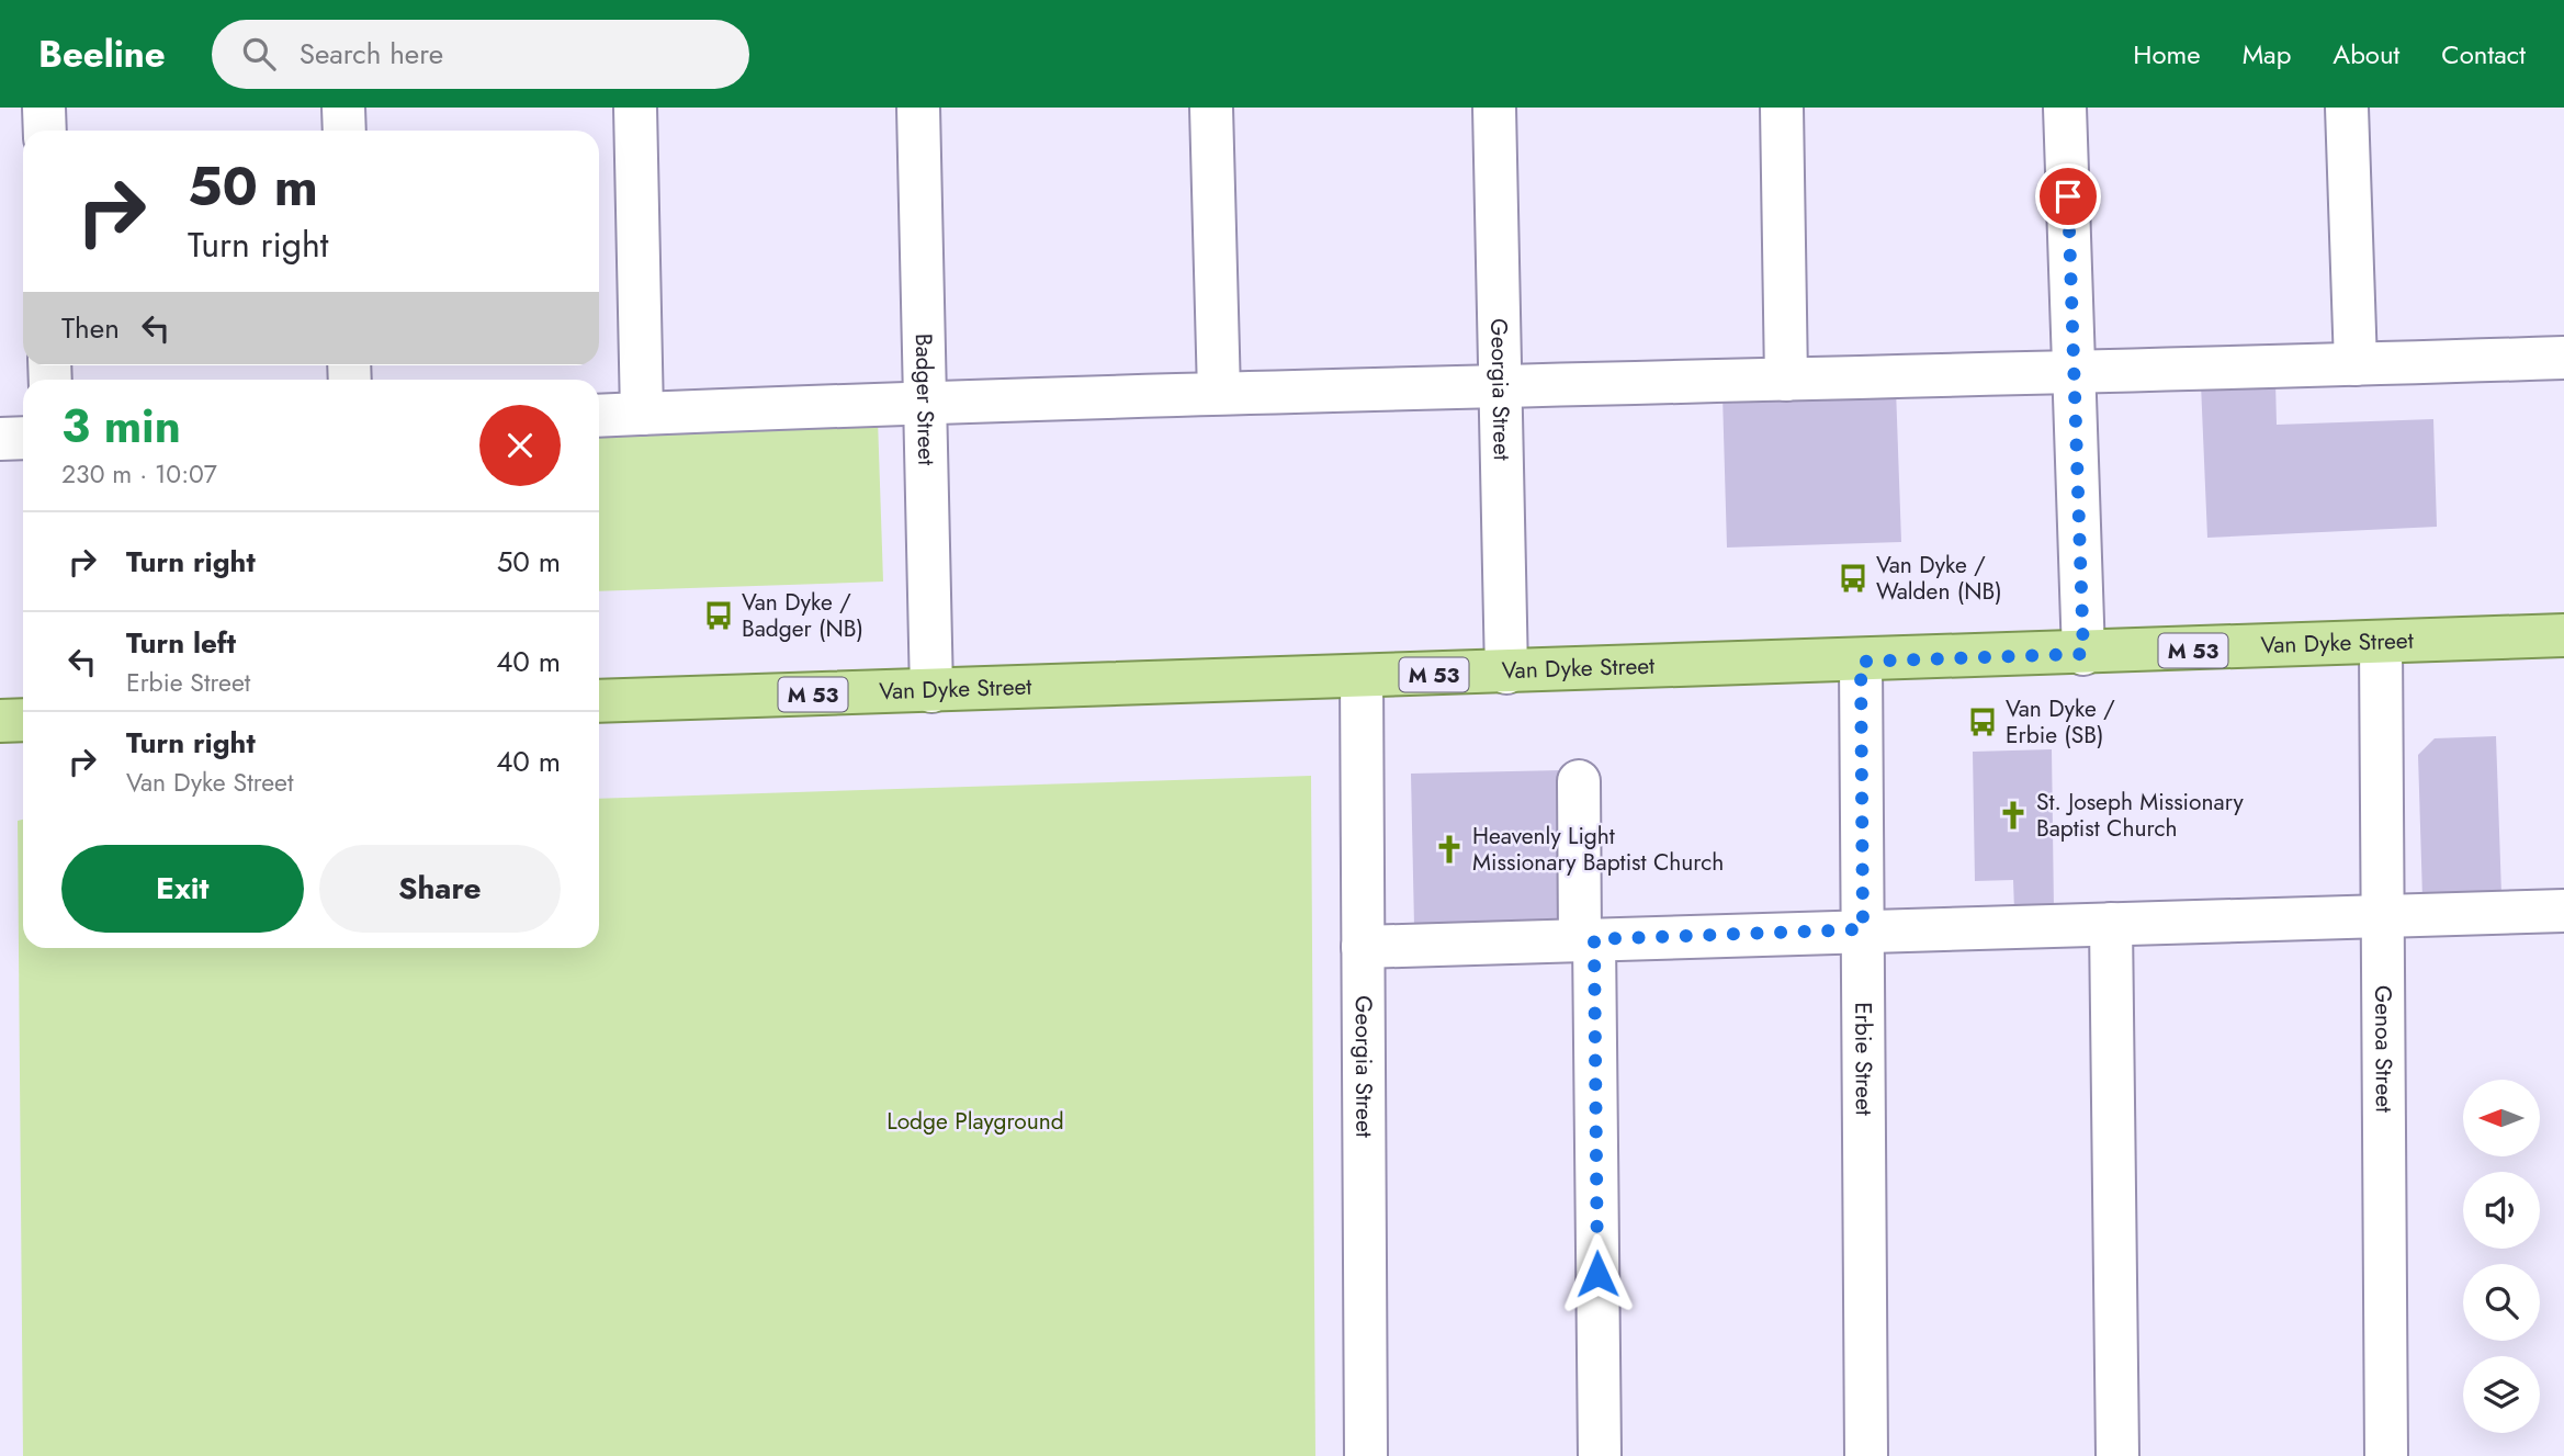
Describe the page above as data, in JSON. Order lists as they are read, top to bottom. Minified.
{"streets":{"main road":["Van Dyke Street","M 53"],"street":["Georgia Street","Badger Street","Genoa Street","Erbie Street"]},"crossings":[["Georgia Street","Van Dyke Street"],["Badger Street","Van Dyke Street"],["Van Dyke Street","Genoa Street"],["Van Dyke Street","Erbie Street"]],"parks":["Lodge Playground"],"places":{"bus stop":["Van Dyke / Walden (NB)","Van Dyke / Badger (NB)","Van Dyke / Erbie (SB)"],"church":["St. Joseph Missionary Baptist Church","Heavenly Light Missionary Baptist Church"]},"north":"left","page":{"header":"Beeline","search":"Search here","nav":["Home","Map","About","Contact"],"turn":["50 m","Turn right"],"then":"Then","heading":["3 min","230 m · 10:07"],"list":[{"name":"Turn right","value":"50 m"},{"name":"Turn left","note":"Erbie Street","value":"40 m"},{"name":"Turn right","note":"Van Dyke Street","value":"40 m"}],"buttons":["Exit","Share"]}}
